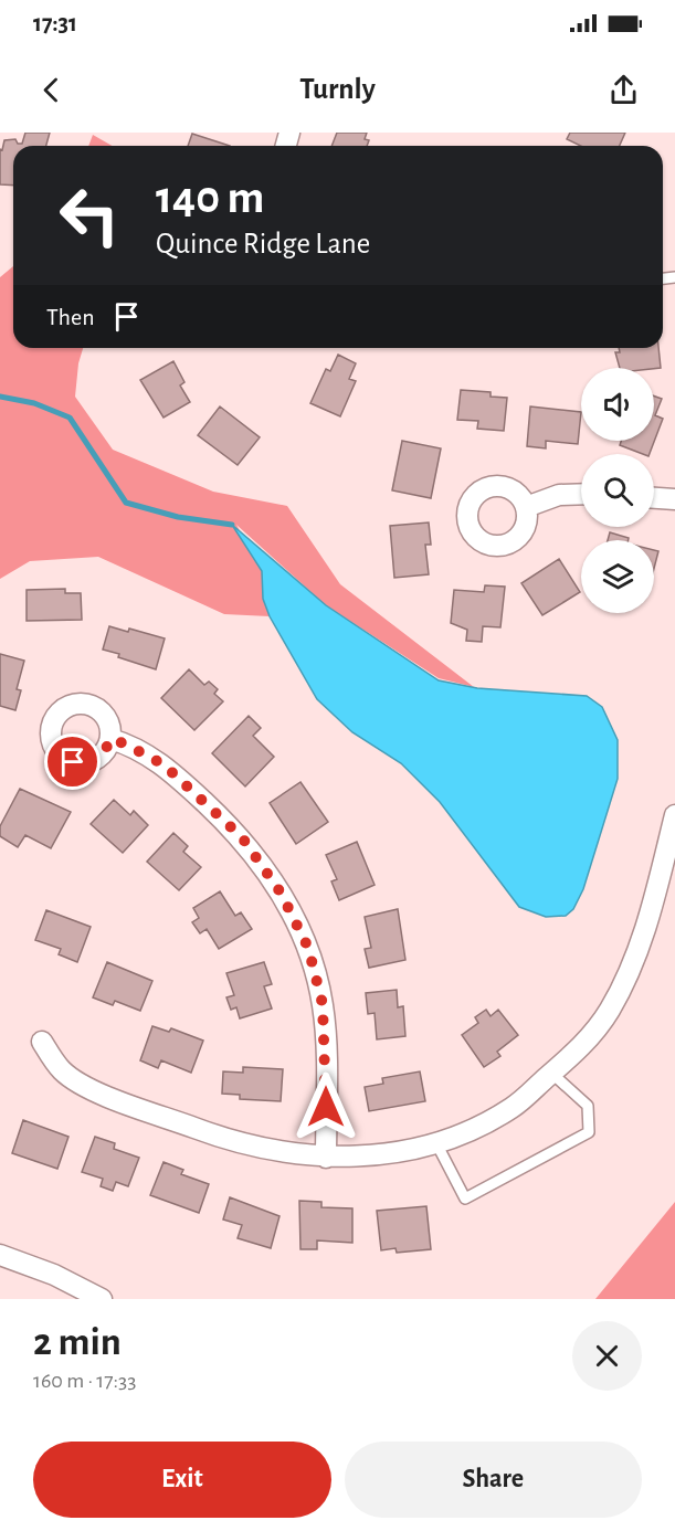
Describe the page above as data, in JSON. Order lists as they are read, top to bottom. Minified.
{"page":{"status":"17:31","header":"Turnly","turn":["140 m","Quince Ridge Lane"],"then":"Then","heading":["2 min","160 m · 17:33"],"buttons":["Exit","Share"]}}
